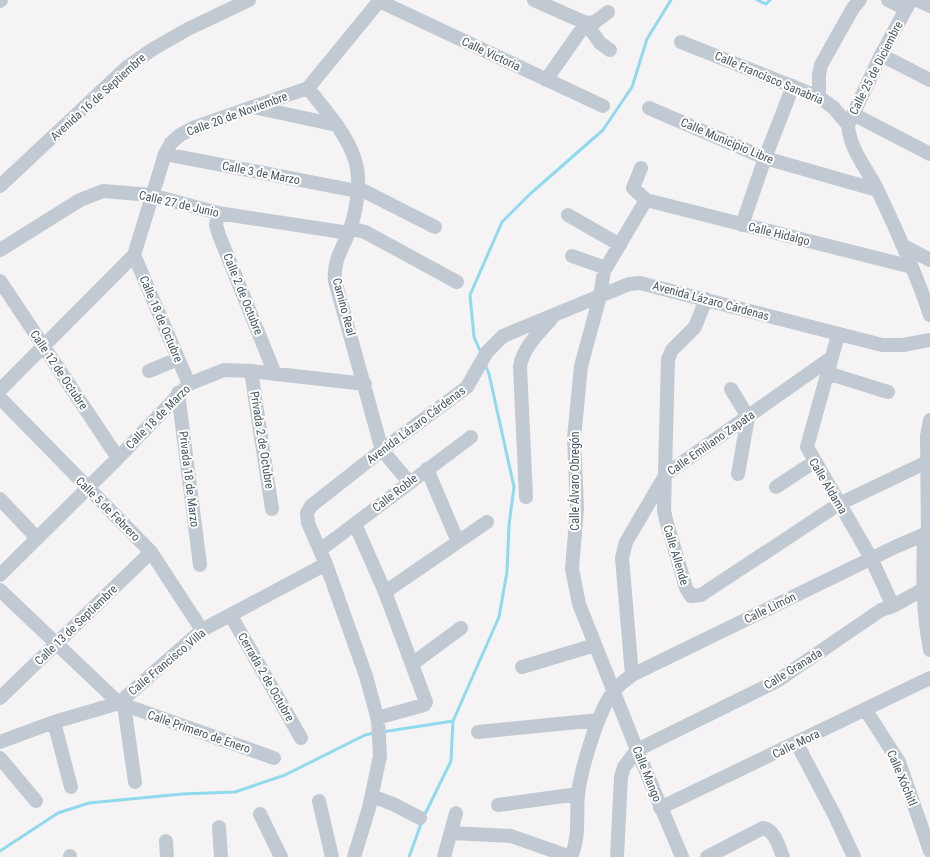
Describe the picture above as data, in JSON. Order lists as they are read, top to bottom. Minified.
{"streets":{"street":["Calle Victoria","Calle 25 de Diciembre","Calle Francisco Sanabria","Avenida 16 de Septiembre","Calle 20 de Noviembre","Calle Municipio Libre","Calle 3 de Marzo","Calle 27 de Junio","Calle Hidalgo","Calle 2 de Octubre","Avenida Lázaro Cárdenas","Camino Real","Calle 18 de Octubre","Calle 12 de Octubre","Calle 18 de Marzo","Privada 2 de Octubre","Calle Emiliano Zapata","Privada 18 de Marzo","Calle Álvaro Obregón","Calle Aldama","Calle Roble","Calle 5 de Febrero","Calle Allende","Calle Limón","Calle 13 de Septiembre","Calle Francisco Villa","Calle Granada","Cerrada 2 de Octubre","Calle Primero de Enero","Calle Mora","Calle Mango","Calle Xóchitl"]},"crossings":[["Calle 25 de Diciembre","Calle Francisco Sanabria"],["Calle 25 de Diciembre","Calle Municipio Libre"],["Calle 25 de Diciembre","Calle Hidalgo"],["Calle 20 de Noviembre","Calle 3 de Marzo"],["Calle 20 de Noviembre","Calle 27 de Junio"],["Calle 20 de Noviembre","Camino Real"],["Calle 20 de Noviembre","Calle 18 de Octubre"],["Calle 20 de Noviembre","Calle 12 de Octubre"],["Calle 3 de Marzo","Camino Real"],["Calle 27 de Junio","Calle 2 de Octubre"],["Calle 27 de Junio","Camino Real"],["Calle Hidalgo","Calle Álvaro Obregón"],["Calle 2 de Octubre","Calle 18 de Marzo"],["Avenida Lázaro Cárdenas","Camino Real"],["Avenida Lázaro Cárdenas","Calle Álvaro Obregón"],["Avenida Lázaro Cárdenas","Calle Aldama"],["Avenida Lázaro Cárdenas","Calle Roble"],["Avenida Lázaro Cárdenas","Calle Allende"],["Avenida Lázaro Cárdenas","Calle Francisco Villa"],["Camino Real","Calle 18 de Marzo"],["Camino Real","Calle Roble"],["Calle 18 de Octubre","Calle 18 de Marzo"],["Calle 12 de Octubre","Calle 18 de Marzo"],["Calle 18 de Marzo","Privada 2 de Octubre"],["Calle 18 de Marzo","Privada 18 de Marzo"],["Calle 18 de Marzo","Calle 5 de Febrero"],["Calle Emiliano Zapata","Calle Aldama"],["Calle Emiliano Zapata","Calle Allende"],["Calle Emiliano Zapata","Calle Limón"],["Calle Álvaro Obregón","Calle Limón"],["Calle Álvaro Obregón","Calle Mango"],["Calle Aldama","Calle Allende"],["Calle Aldama","Calle Limón"],["Calle Aldama","Calle Granada"],["Calle 5 de Febrero","Calle 13 de Septiembre"],["Calle 5 de Febrero","Calle Francisco Villa"],["Calle Limón","Calle Mango"],["Calle 13 de Septiembre","Calle Primero de Enero"],["Calle Francisco Villa","Cerrada 2 de Octubre"],["Calle Francisco Villa","Calle Primero de Enero"],["Calle Granada","Calle Mango"],["Calle Mora","Calle Mango"],["Calle Mora","Calle Xóchitl"]]}
